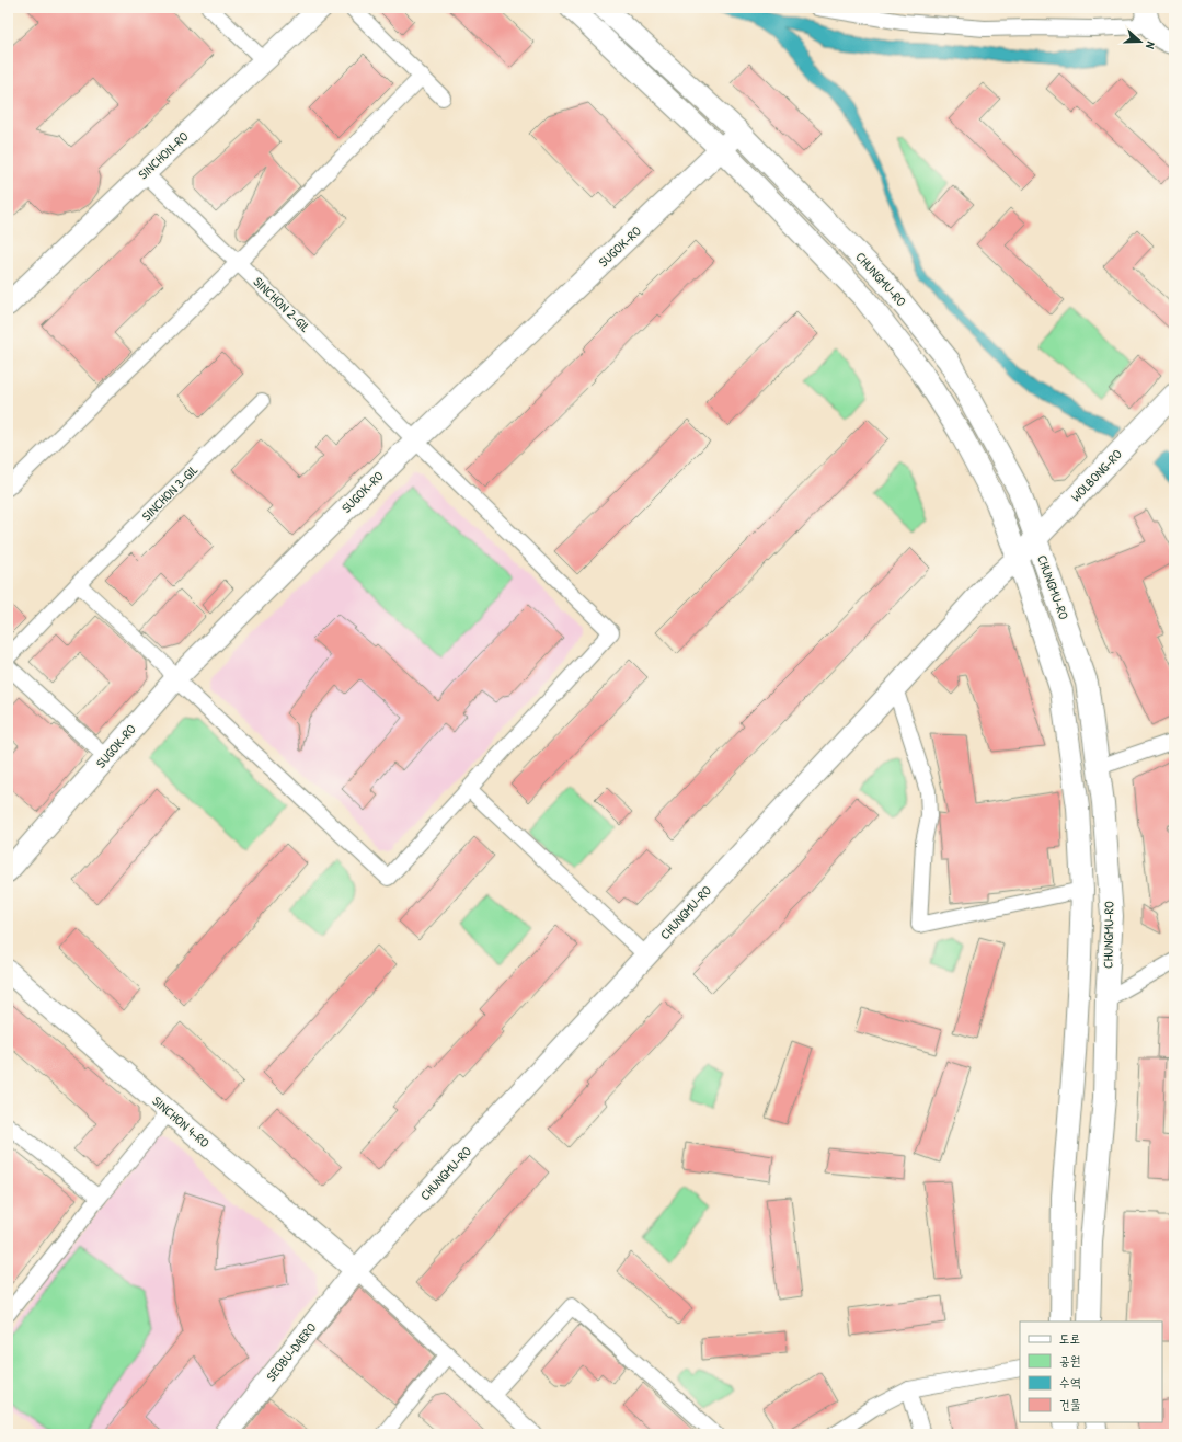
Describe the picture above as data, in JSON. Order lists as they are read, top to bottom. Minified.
{"streets":{"street":["SINCHON-RO","SUGOK-RO","CHUNGMU-RO","SINCHON 2-GIL","WOLBONG-RO","SINCHON 3-GIL","SINCHON 4-RO","SEOBU-DAERO"]},"crossings":[["SINCHON-RO","SINCHON 2-GIL"],["SUGOK-RO","CHUNGMU-RO"],["SUGOK-RO","SINCHON 2-GIL"],["CHUNGMU-RO","WOLBONG-RO"],["CHUNGMU-RO","SINCHON 4-RO"],["CHUNGMU-RO","SEOBU-DAERO"],["SINCHON 4-RO","SEOBU-DAERO"]],"legend":["도로","공원","수역","건물"],"north":"right"}
